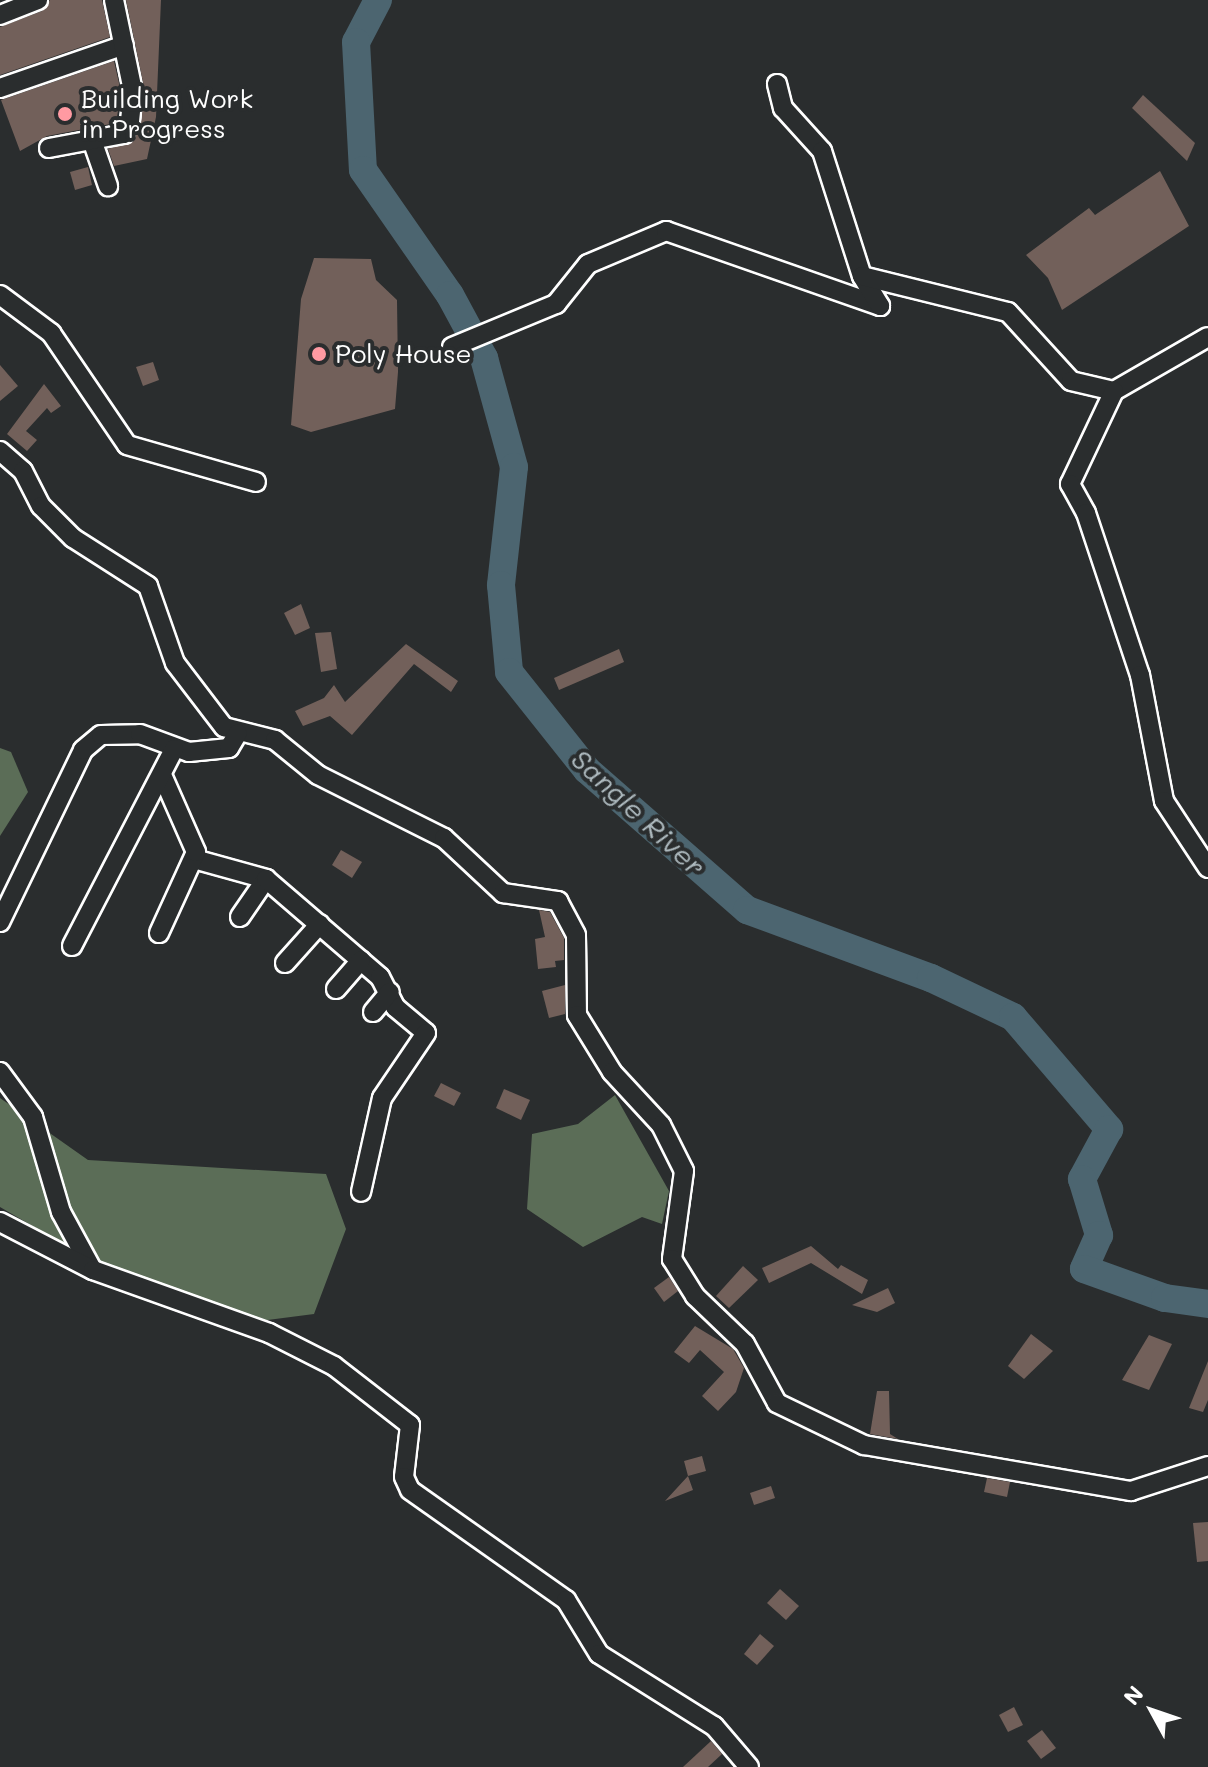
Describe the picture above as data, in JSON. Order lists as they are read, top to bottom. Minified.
{"water":["Sangle River"],"places":["Building Work in Progress","Poly House"],"north":"top left"}
